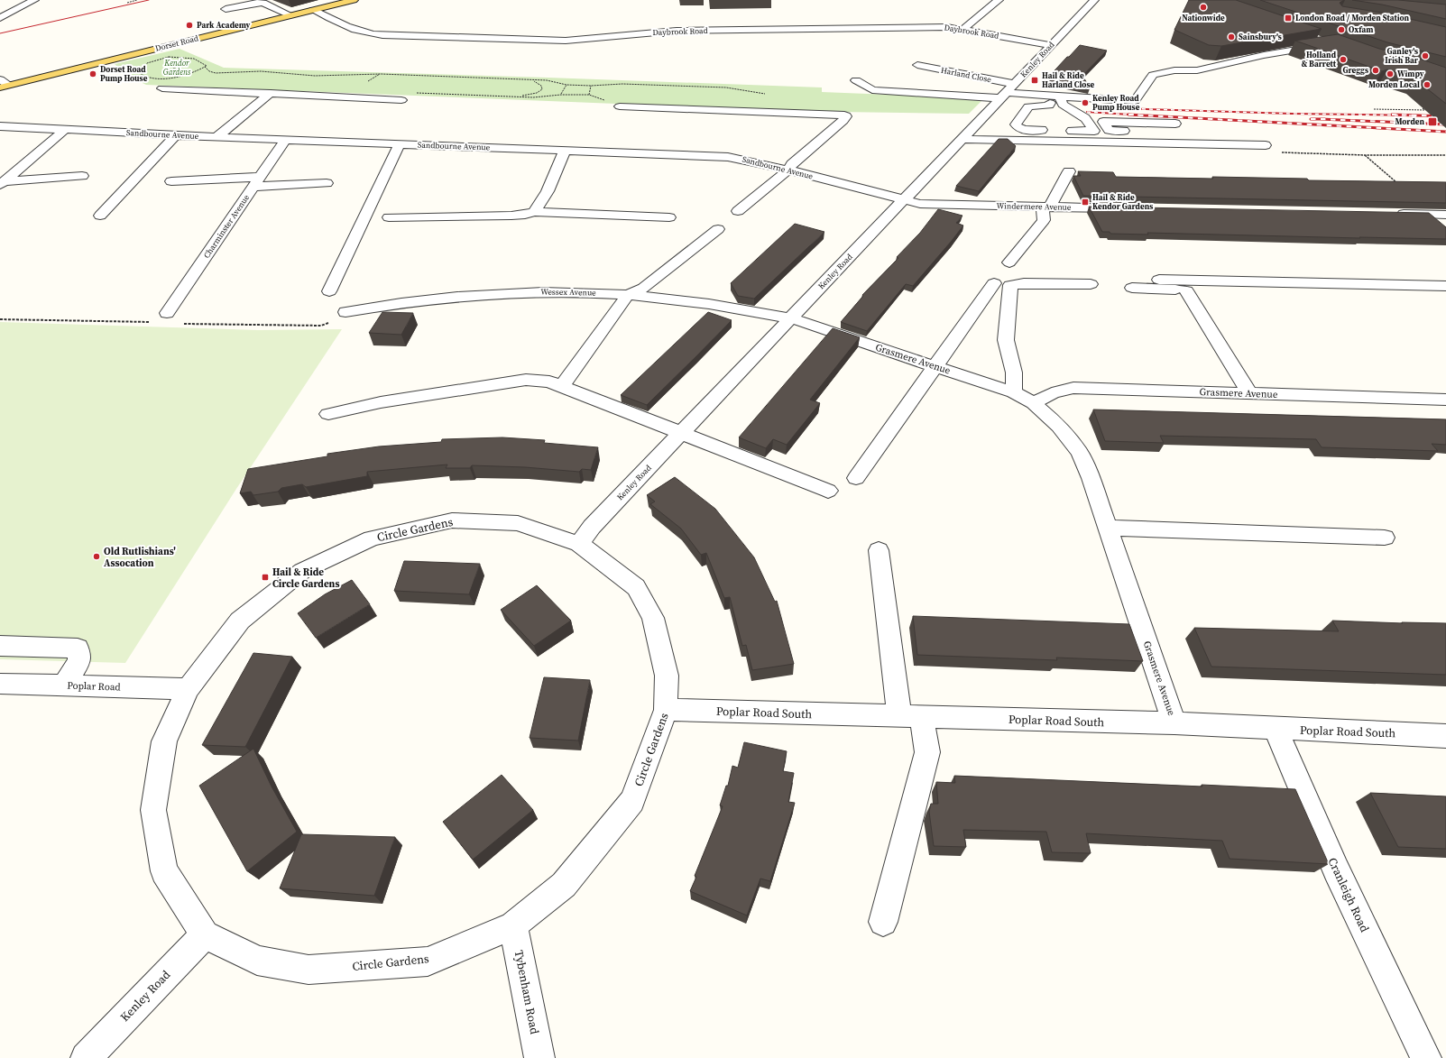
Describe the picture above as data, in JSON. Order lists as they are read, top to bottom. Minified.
{"streets":{"main road":["Dorset Road"],"street":["Daybrook Road","Kenley Road","Harland Close","Sandbourne Avenue","Windermere Avenue","Charminster Avenue","Wessex Avenue","Grasmere Avenue","Circle Gardens","Poplar Road","Poplar Road South","Cranleigh Road","Tybenham Road"]},"crossings":[["Daybrook Road","Dorset Road"],["Daybrook Road","Kenley Road"],["Kenley Road","Harland Close"],["Kenley Road","Sandbourne Avenue"],["Kenley Road","Windermere Avenue"],["Kenley Road","Wessex Avenue"],["Kenley Road","Grasmere Avenue"],["Kenley Road","Circle Gardens"],["Sandbourne Avenue","Windermere Avenue"],["Sandbourne Avenue","Charminster Avenue"],["Wessex Avenue","Grasmere Avenue"],["Grasmere Avenue","Poplar Road South"],["Circle Gardens","Poplar Road"],["Circle Gardens","Poplar Road South"],["Circle Gardens","Tybenham Road"],["Poplar Road South","Cranleigh Road"]],"parks":["Kendor Gardens"],"places":{"other":["Nationwide","Park Academy","Oxfam","Sainsbury's","Ganley's Irish Bar","Holland & Barrett","Greggs","Dorset Road Pump House","Wimpy","Morden Local","Kenley Road Pump House","Old Rutlishians' Assocation"],"transit":["London Road / Morden Station","Hail & Ride Harland Close","Morden","Hail & Ride Kendor Gardens","Hail & Ride Circle Gardens"]}}
